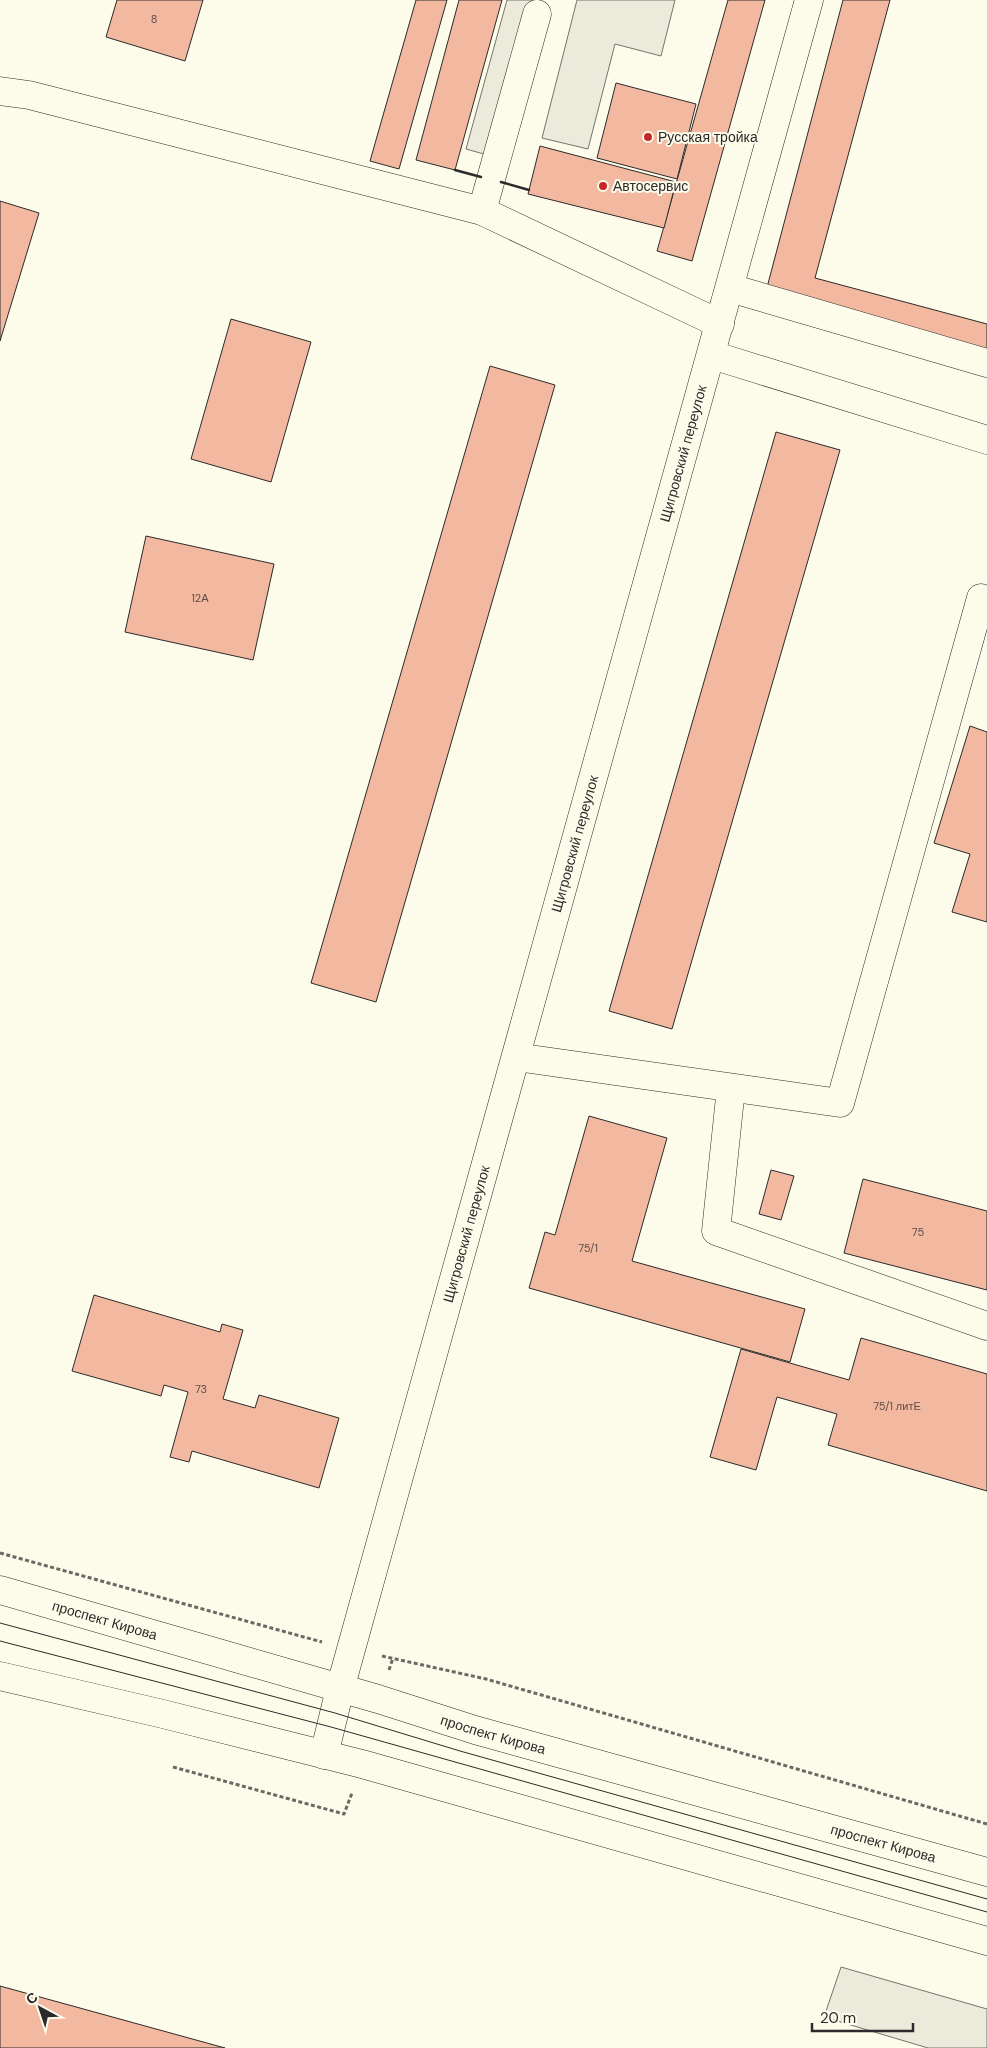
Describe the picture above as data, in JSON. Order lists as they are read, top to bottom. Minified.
{"streets":{"main road":["Щигровский переулок","проспект Кирова"]},"crossings":[["Щигровский переулок","проспект Кирова"]],"places":["Русская тройка","Автосервис"],"house_numbers":["8","12А","75","75/1","73","75/1 литЕ"],"scale_bar":"20 m","north":"top left"}
